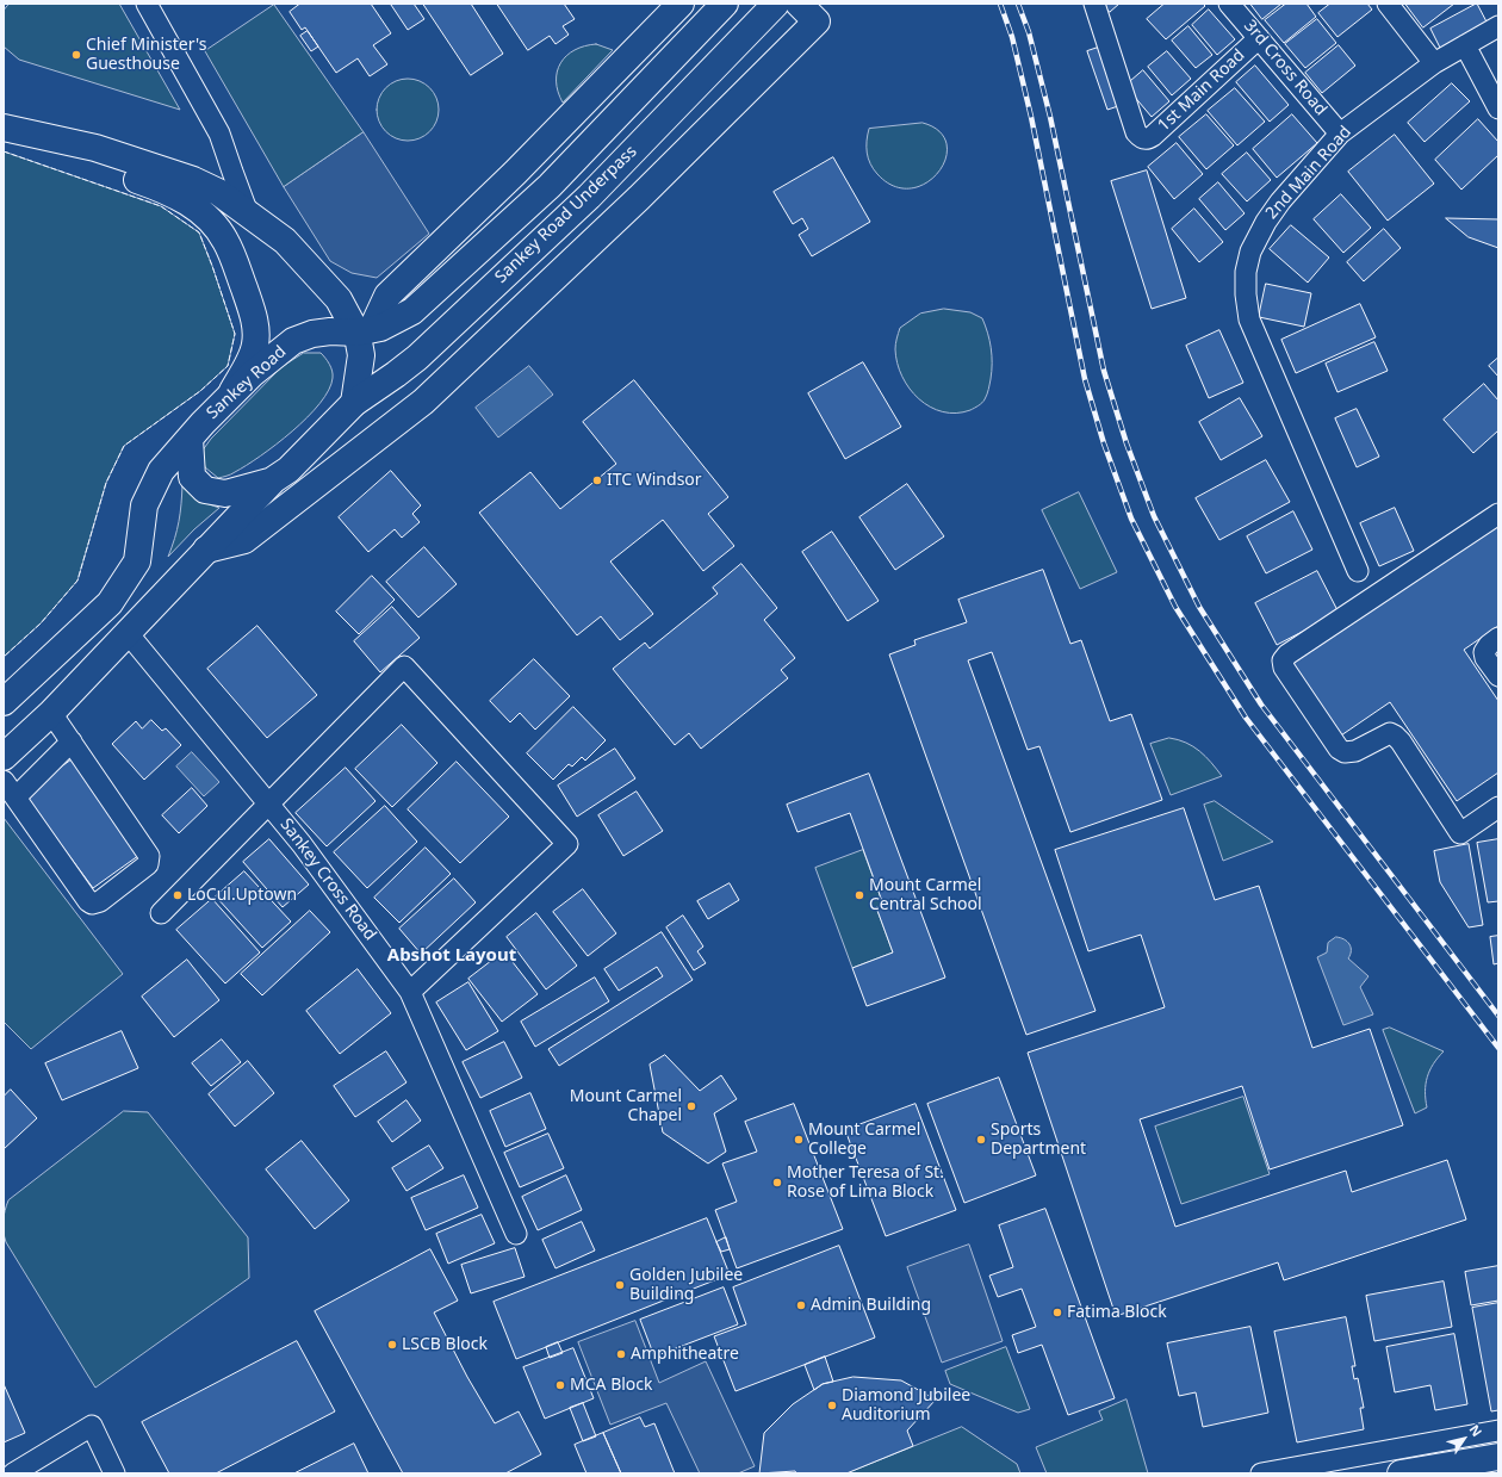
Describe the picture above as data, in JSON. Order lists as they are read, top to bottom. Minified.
{"streets":{"street":["3rd Cross Road","1st Main Road","2nd Main Road","Sankey Road Underpass","Sankey Road","Sankey Cross Road"]},"crossings":[["3rd Cross Road","1st Main Road"],["3rd Cross Road","2nd Main Road"],["Sankey Road Underpass","Sankey Road"]],"districts":["Abshot Layout"],"places":["Chief Minister's Guesthouse","ITC Windsor","LoCul.Uptown","Mount Carmel Central School","Mount Carmel Chapel","Mount Carmel College","Sports Department","Mother Teresa of St. Rose of Lima Block","Golden Jubilee Building","Admin Building","Fatima Block","LSCB Block","Amphitheatre","MCA Block","Diamond Jubilee Auditorium"],"north":"top right"}
